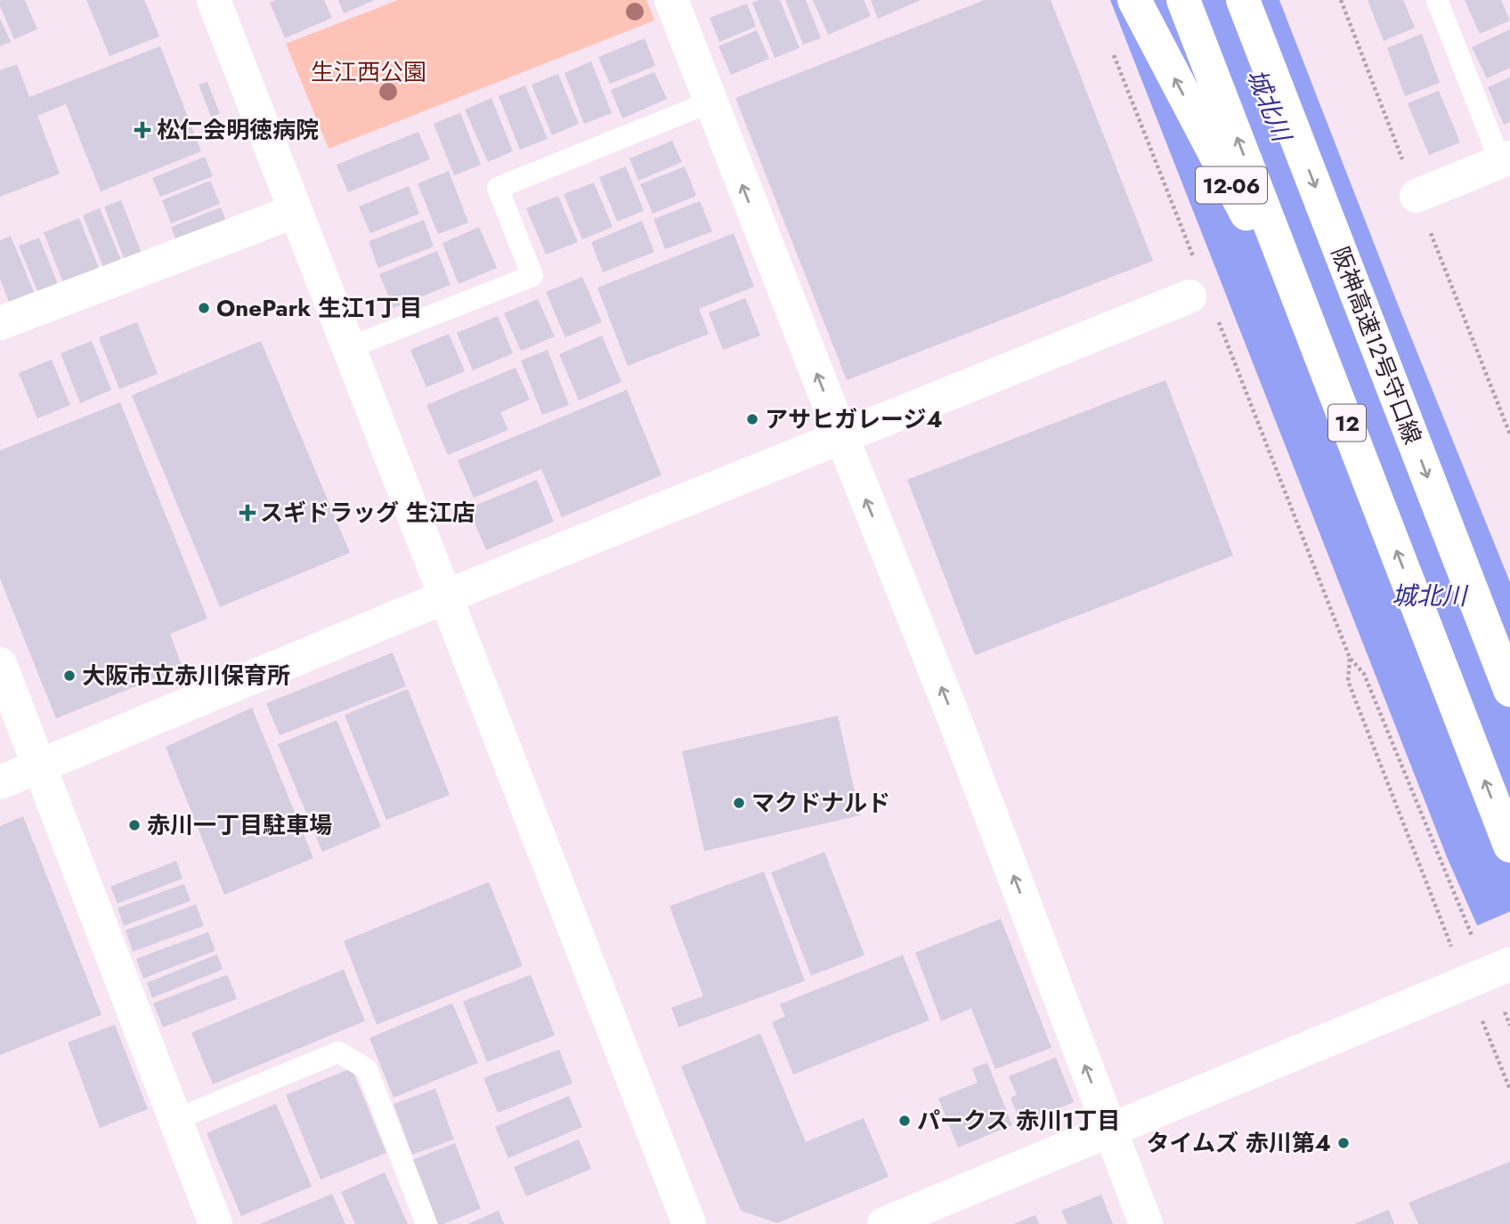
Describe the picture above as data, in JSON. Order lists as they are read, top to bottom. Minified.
{"streets":{"main road":["12-06","阪神高速12号守口線","12"]},"crossings":[["12-06","12"]],"water":["城北川"],"parks":["生江西公園"],"places":{"health":["松仁会明徳病院","スギドラッグ 生江店"],"other":["OnePark 生江1丁目","アサヒガレージ4","大阪市立赤川保育所","マクドナルド","赤川一丁目駐車場","パークス 赤川1丁目","タイムズ 赤川第4"]}}
